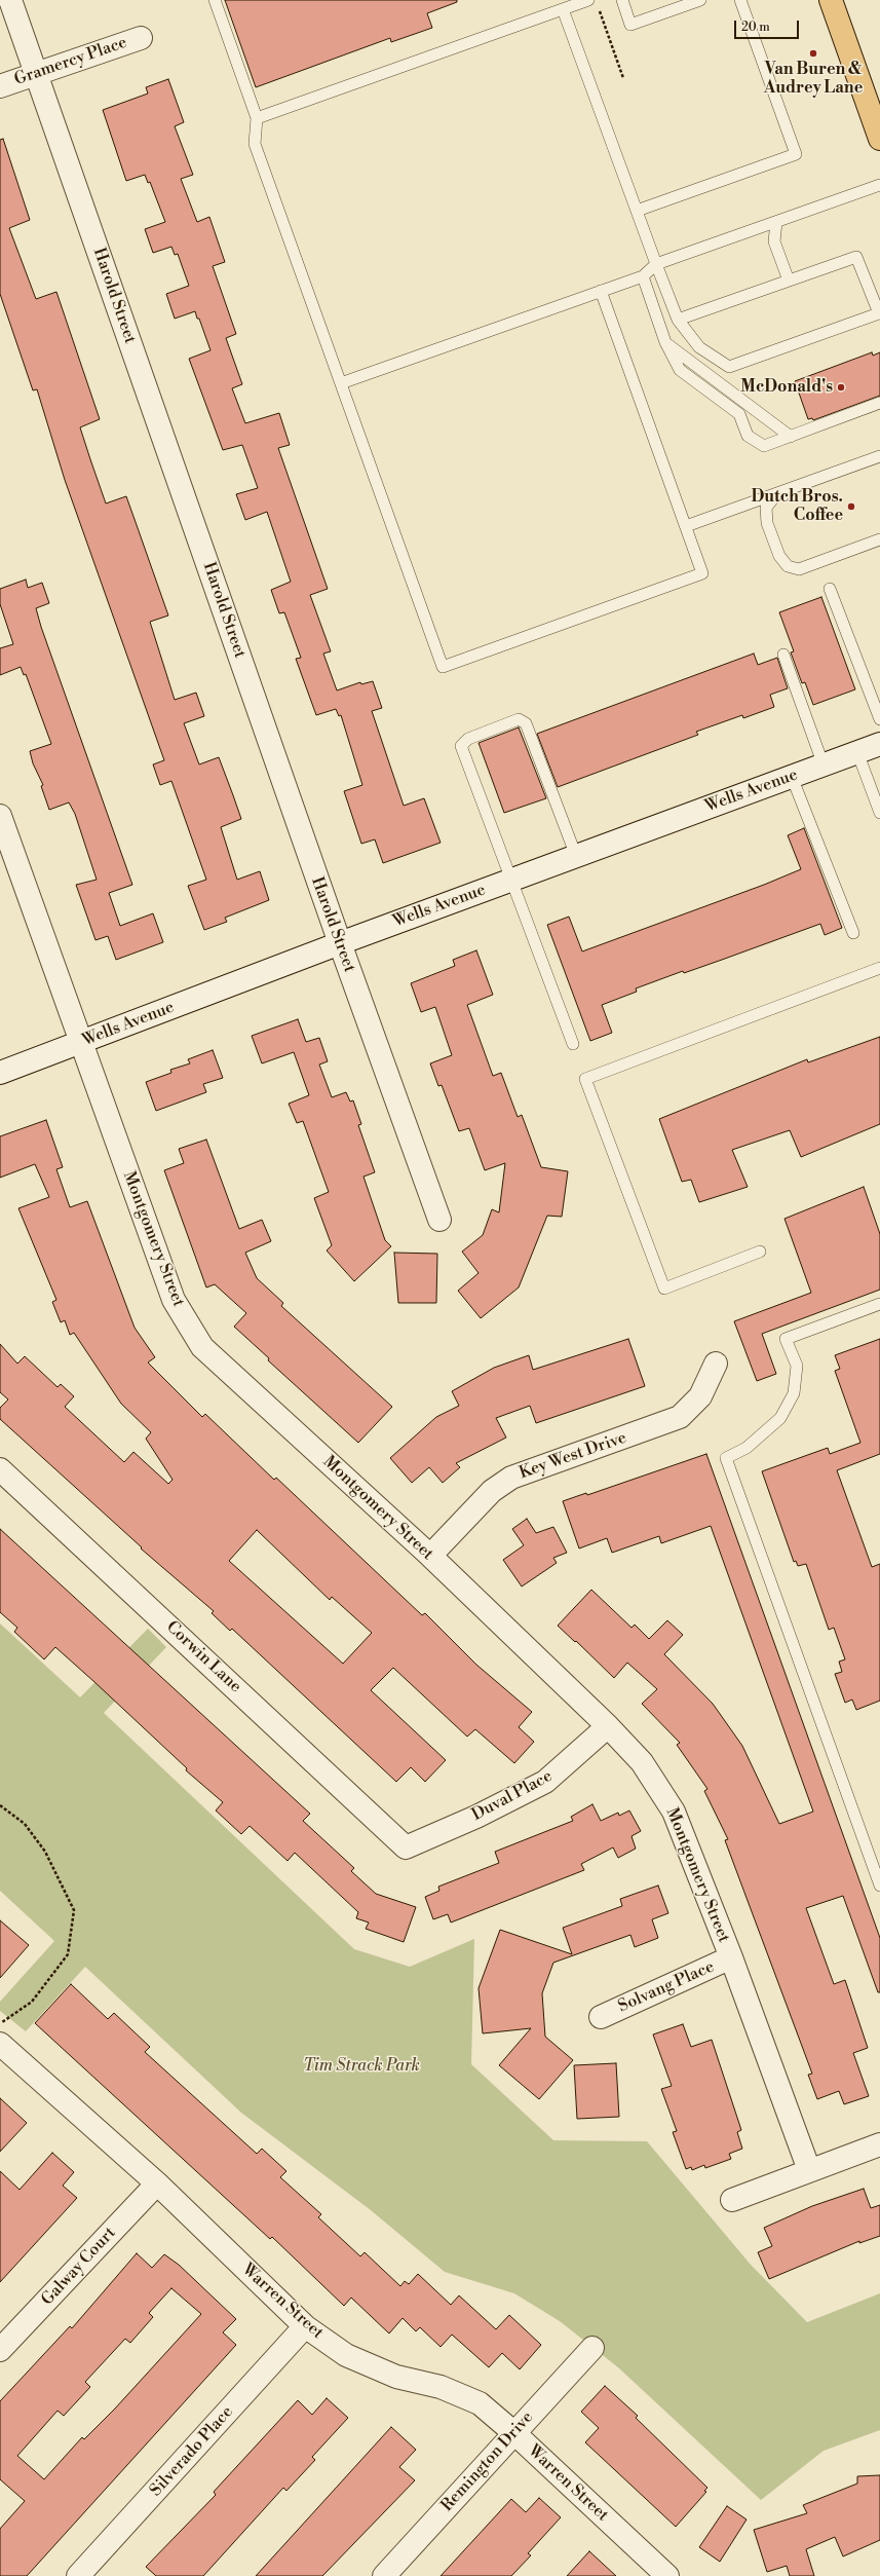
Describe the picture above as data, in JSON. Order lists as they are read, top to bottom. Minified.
{"streets":{"street":["Gramercy Place","Harold Street","Wells Avenue","Montgomery Street","Key West Drive","Corwin Lane","Duval Place","Solvang Place","Galway Court","Warren Street","Silverado Place","Remington Drive"]},"crossings":[["Gramercy Place","Harold Street"],["Harold Street","Wells Avenue"],["Wells Avenue","Montgomery Street"],["Montgomery Street","Key West Drive"],["Montgomery Street","Duval Place"],["Montgomery Street","Solvang Place"],["Corwin Lane","Duval Place"],["Galway Court","Warren Street"],["Warren Street","Silverado Place"],["Warren Street","Remington Drive"]],"parks":["Tim Strack Park"],"places":["Van Buren & Audrey Lane","McDonald's","Dutch Bros. Coffee"],"scale_bar":"20 m"}
